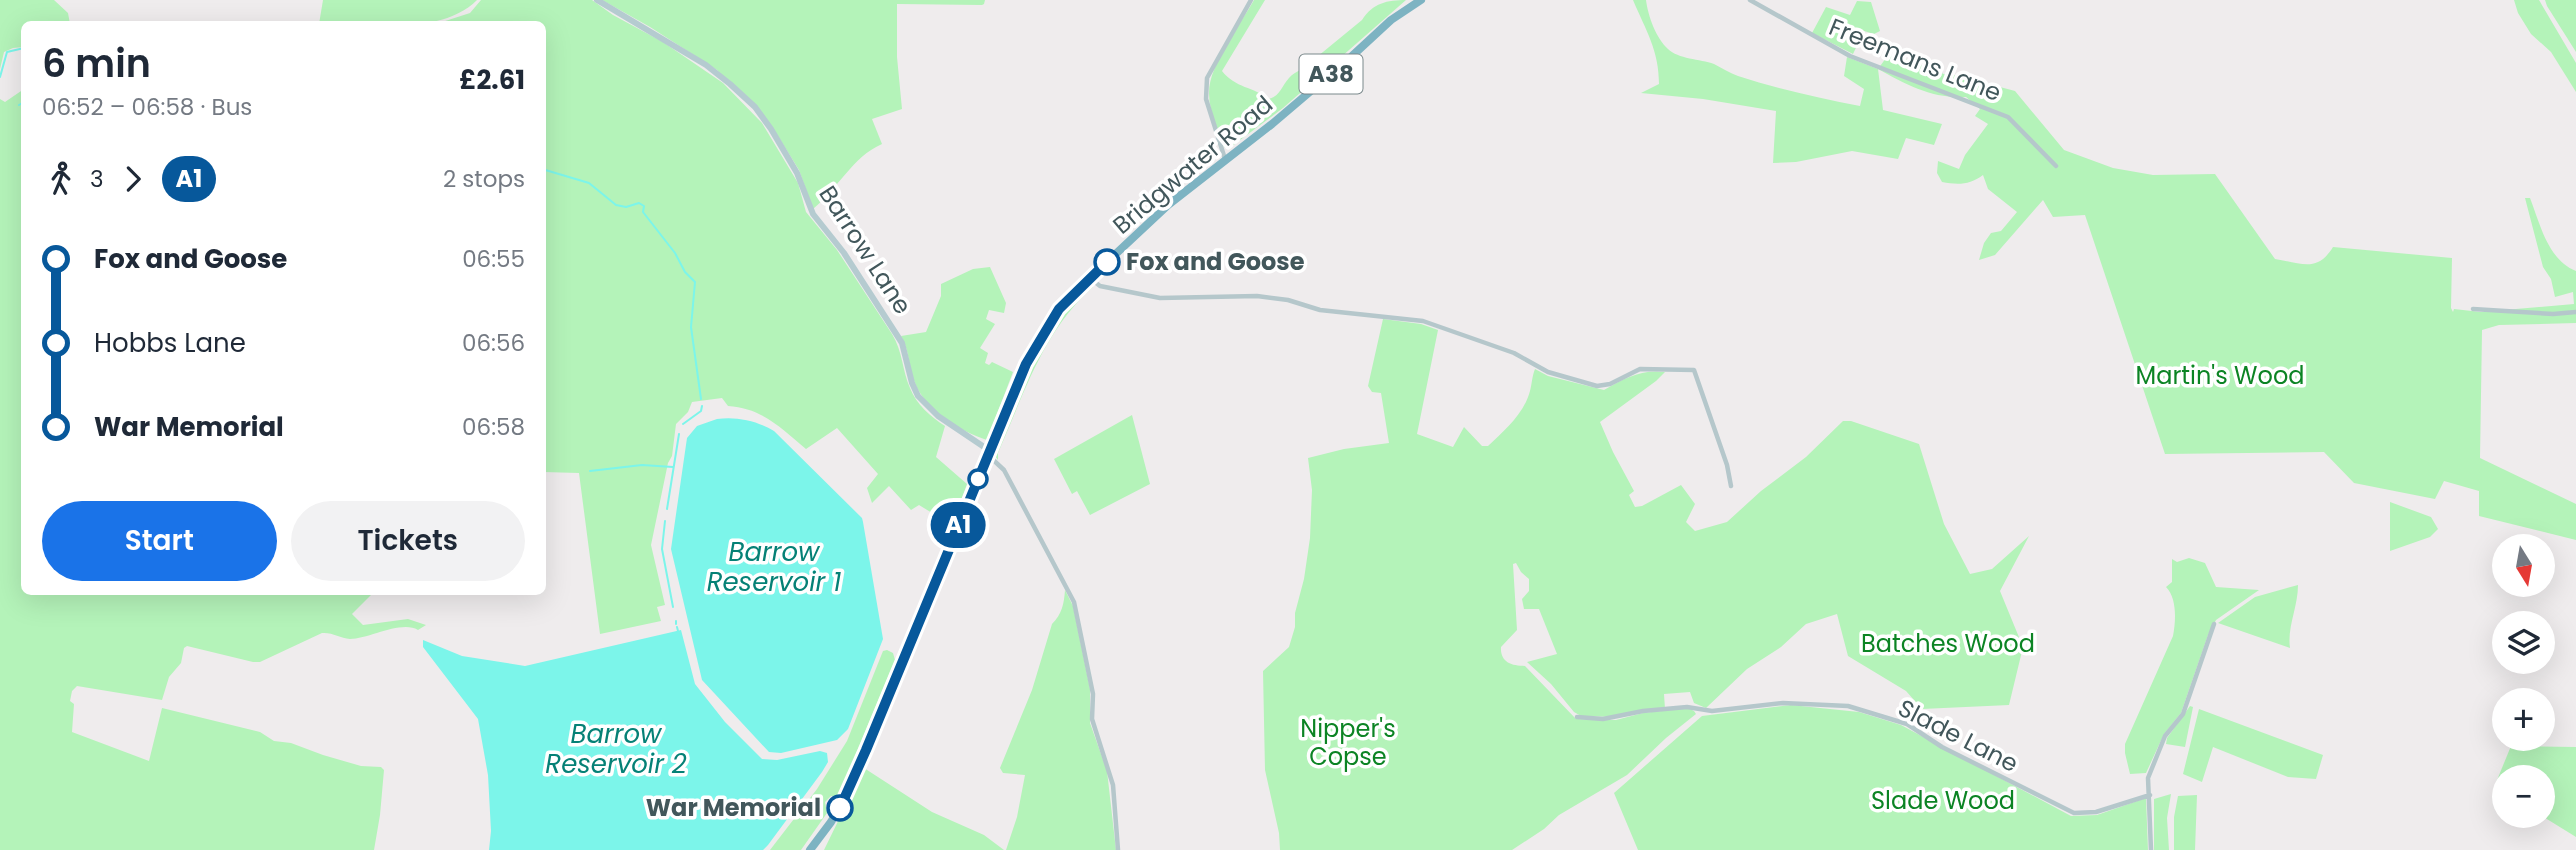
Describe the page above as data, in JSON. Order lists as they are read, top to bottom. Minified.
{"streets":{"highway":["A38","Bridgwater Road"],"main road":["Barrow Lane"],"street":["Freemans Lane","Slade Lane"]},"crossings":[["Bridgwater Road","Barrow Lane"]],"water":["Barrow Reservoir 1","Barrow Reservoir 2"],"parks":["Martin's Wood","Batches Wood","Nipper's Copse","Slade Wood"],"places":["Fox and Goose","War Memorial"],"lines":["bus line A1"],"north":"bottom","page":{"on_map":"A1","heading":["6 min","06:52 – 06:58 · Bus","£2.61"],"legs":["3","A1","2 stops"],"list":[{"name":"Fox and Goose","value":"06:55"},{"name":"Hobbs Lane","value":"06:56"},{"name":"War Memorial","value":"06:58"}],"buttons":["Start","Tickets"],"map_buttons":["+","−"]}}
